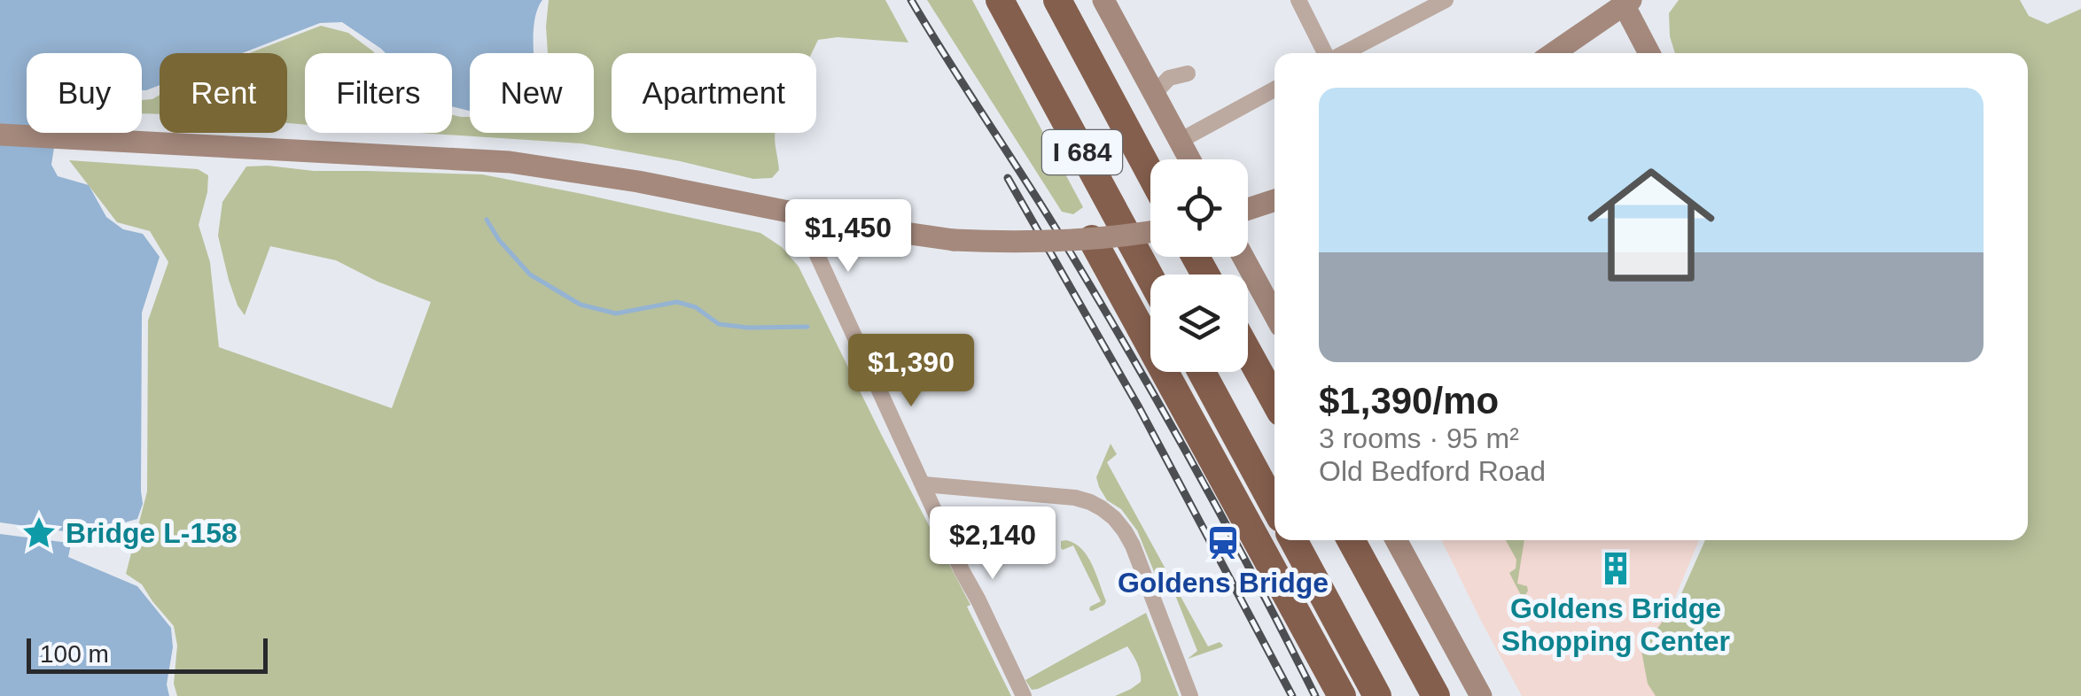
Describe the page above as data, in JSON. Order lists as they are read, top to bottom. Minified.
{"streets":{"highway":["I 684"]},"places":{"place":["Bridge L-158"],"station":["Goldens Bridge"],"building":["Goldens Bridge Shopping Center"]},"scale_bar":"100 m","page":{"chip":["Buy","Rent","Filters","New","Apartment"],"list":[{"name":"$1,390/mo","note":"3 rooms · 95 m² · Old Bedford Road"}],"price":["$1,450","$1,390","$2,140"],"scale":"100 m"}}
